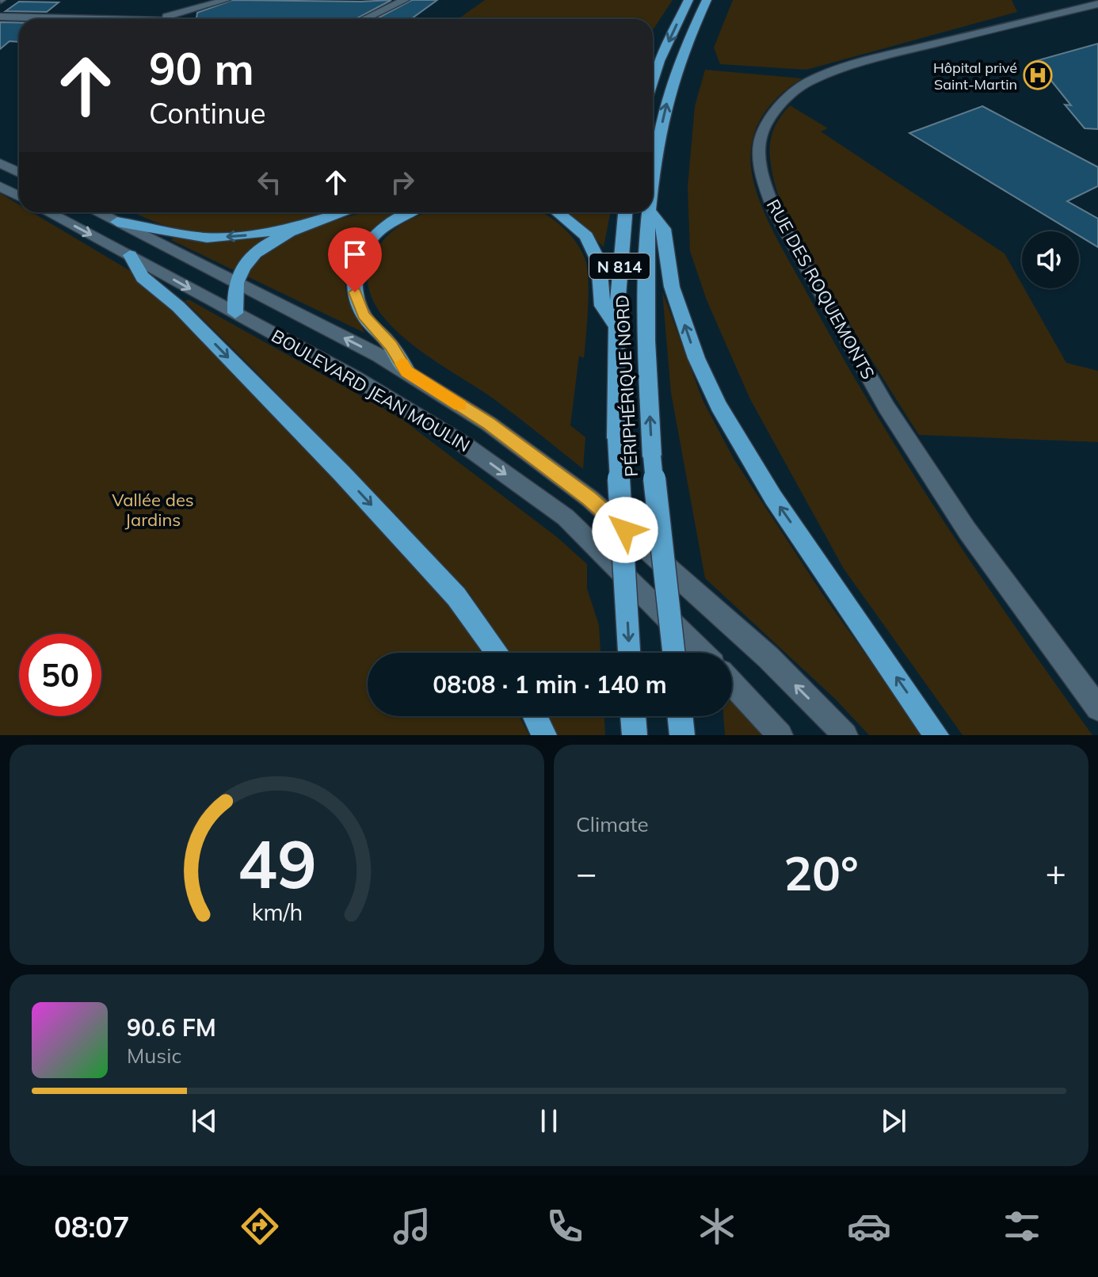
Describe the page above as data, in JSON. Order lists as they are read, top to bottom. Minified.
{"streets":{"highway":["N 814","PÉRIPHÉRIQUE NORD"],"street":["RUE DES ROQUEMONTS","BOULEVARD JEAN MOULIN"]},"parks":["Vallée des Jardins"],"places":{"hospital":["Hôpital privé Saint-Martin"]},"page":{"turn":["90 m","Continue"],"limit":"50","trip":"08:08 · 1 min · 140 m","tile":"Climate","heat":["−","20°","+"],"song":["90.6 FM","Music"],"tabs":"08:07","gauge":["49","km/h"]}}
